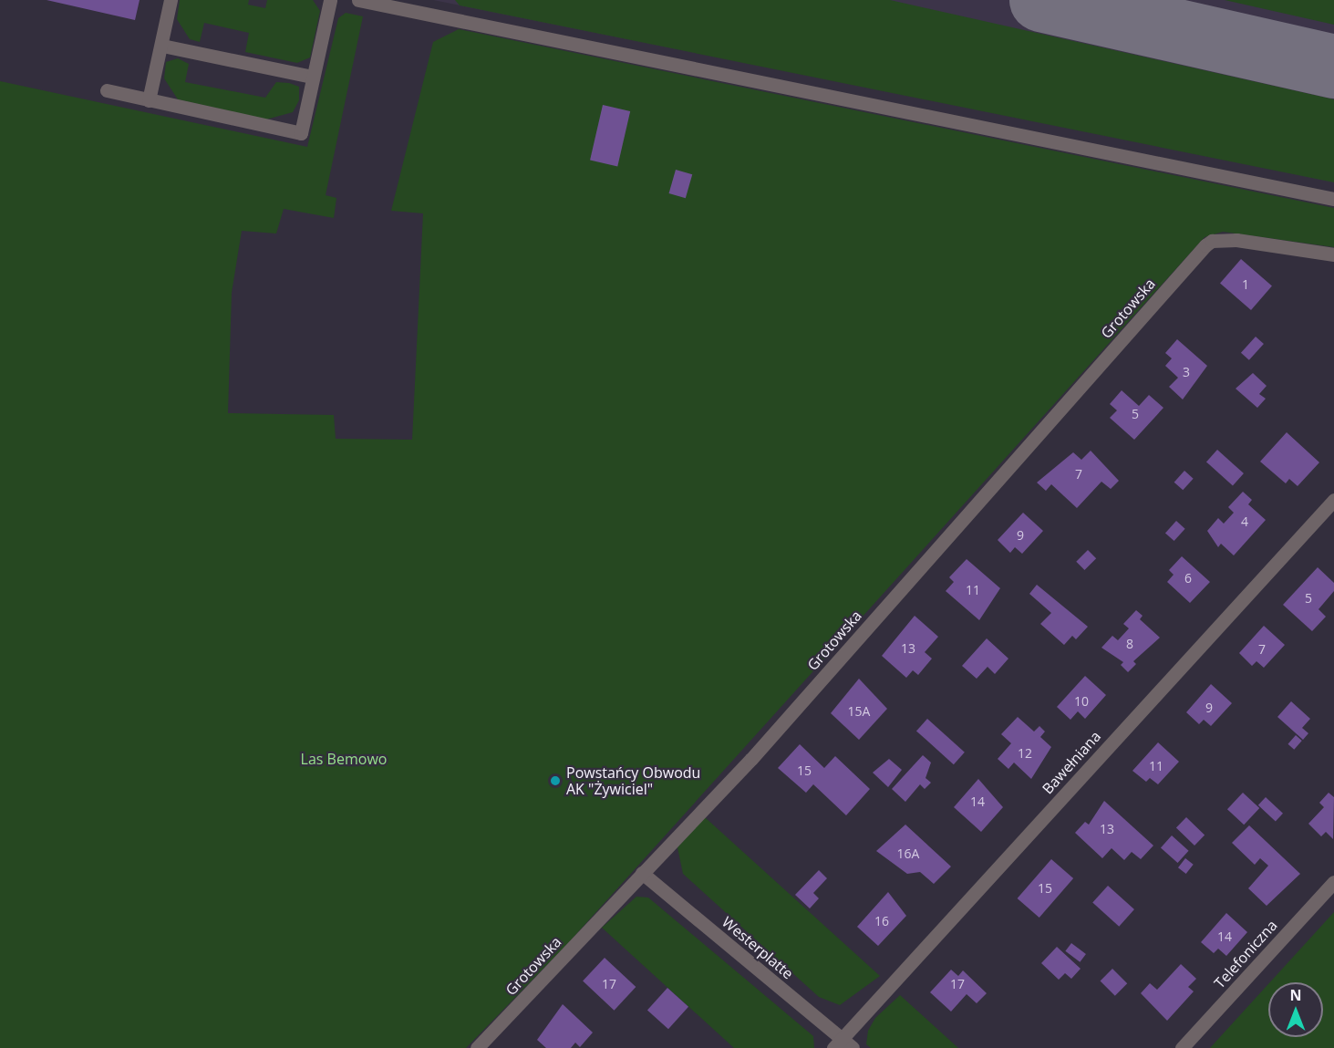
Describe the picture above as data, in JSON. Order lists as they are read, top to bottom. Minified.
{"streets":{"street":["Grotowska","Bawełniana","Westerplatte","Telefoniczna"]},"crossings":[["Grotowska","Westerplatte"],["Bawełniana","Westerplatte"]],"parks":["Las Bemowo"],"places":["Powstańcy Obwodu AK \"Żywiciel\""],"house_numbers":["1","3","5","7","4","9","6","11","5","8","13","7","10","9","15A","12","11","15","14","13","16A","15","16","14","17","17"],"north":"top"}
